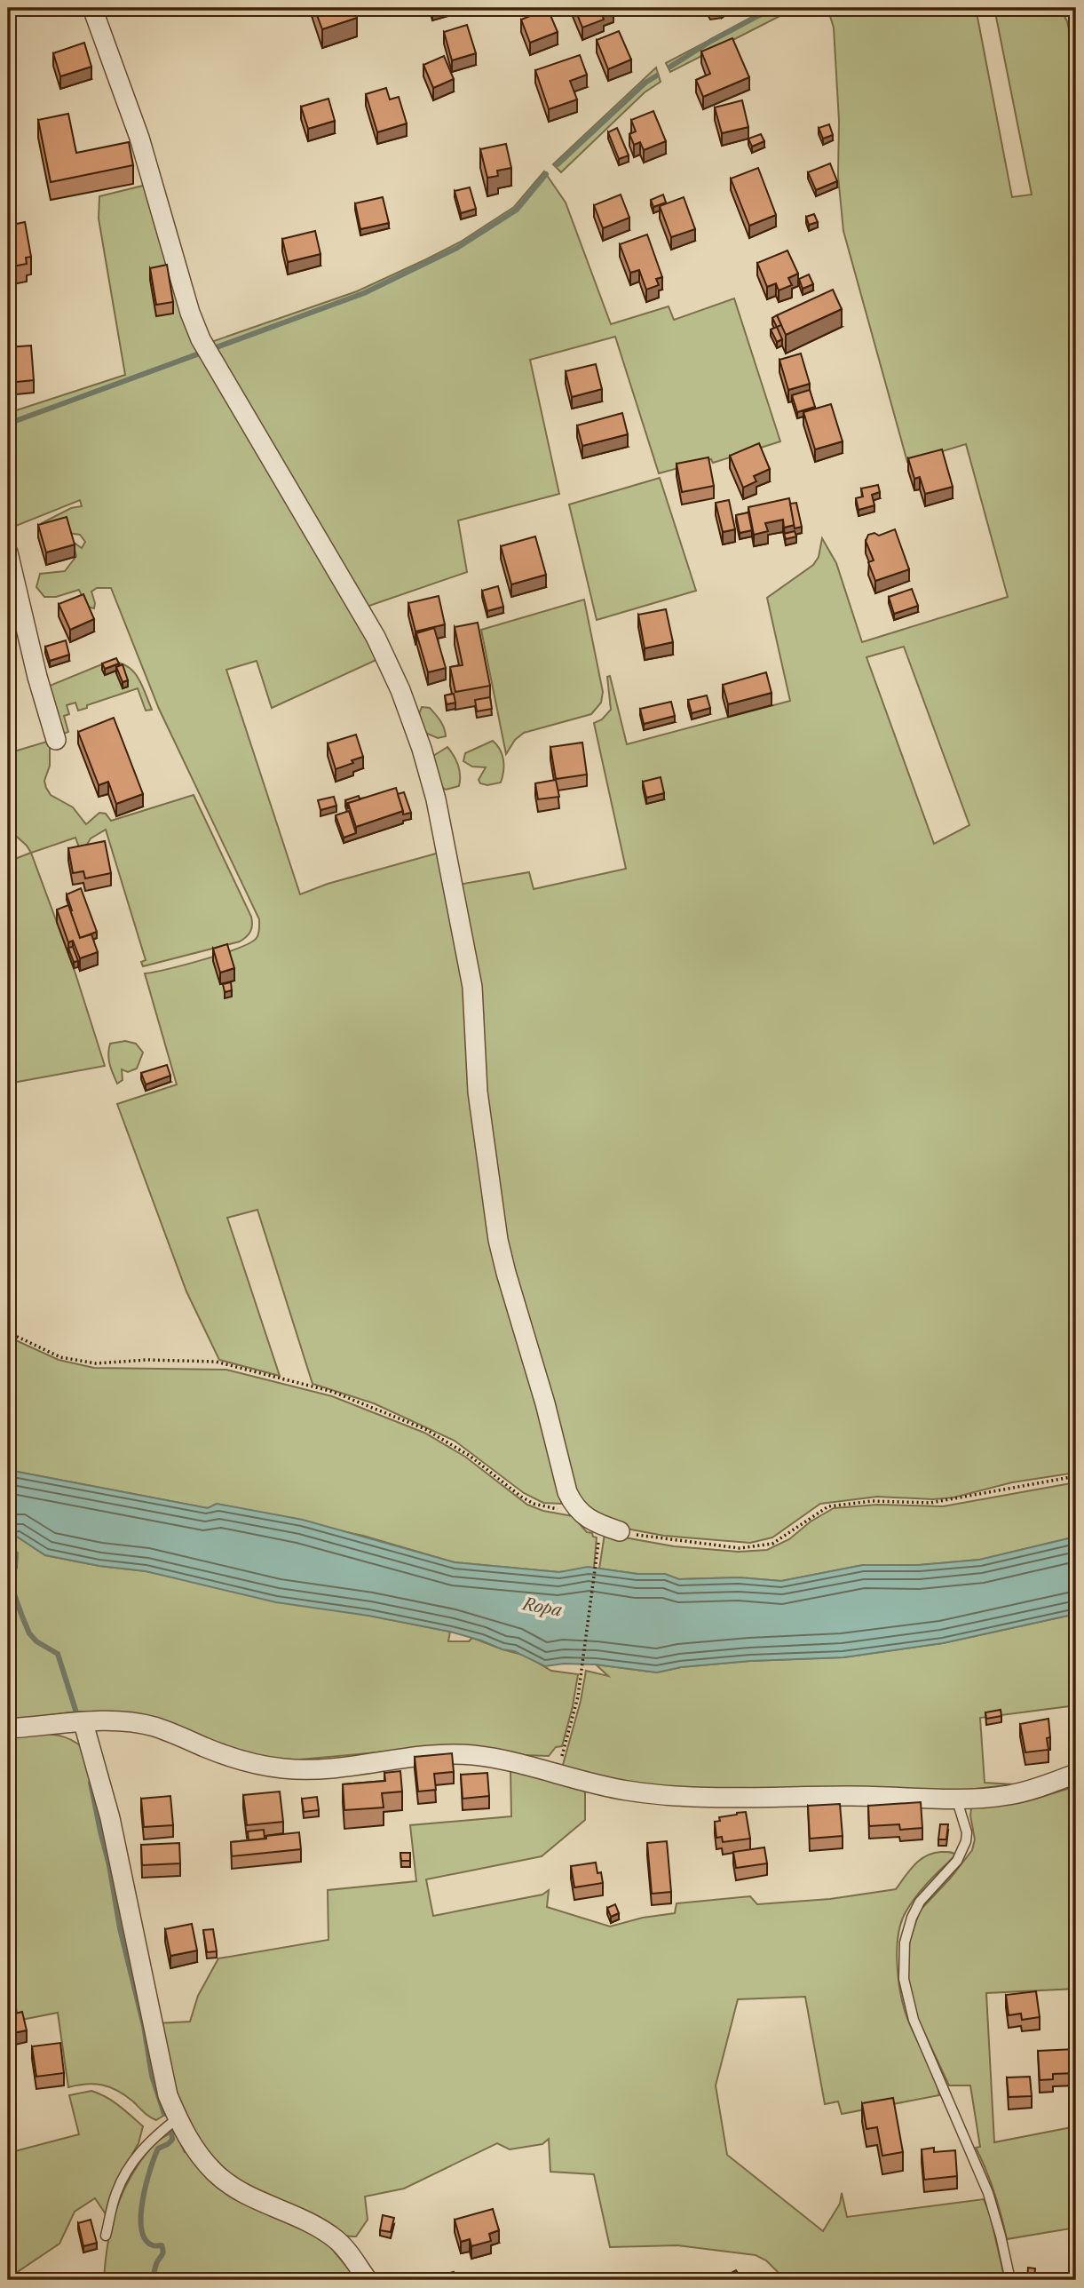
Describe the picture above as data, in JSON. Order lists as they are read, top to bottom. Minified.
{"water":["Ropa"]}
